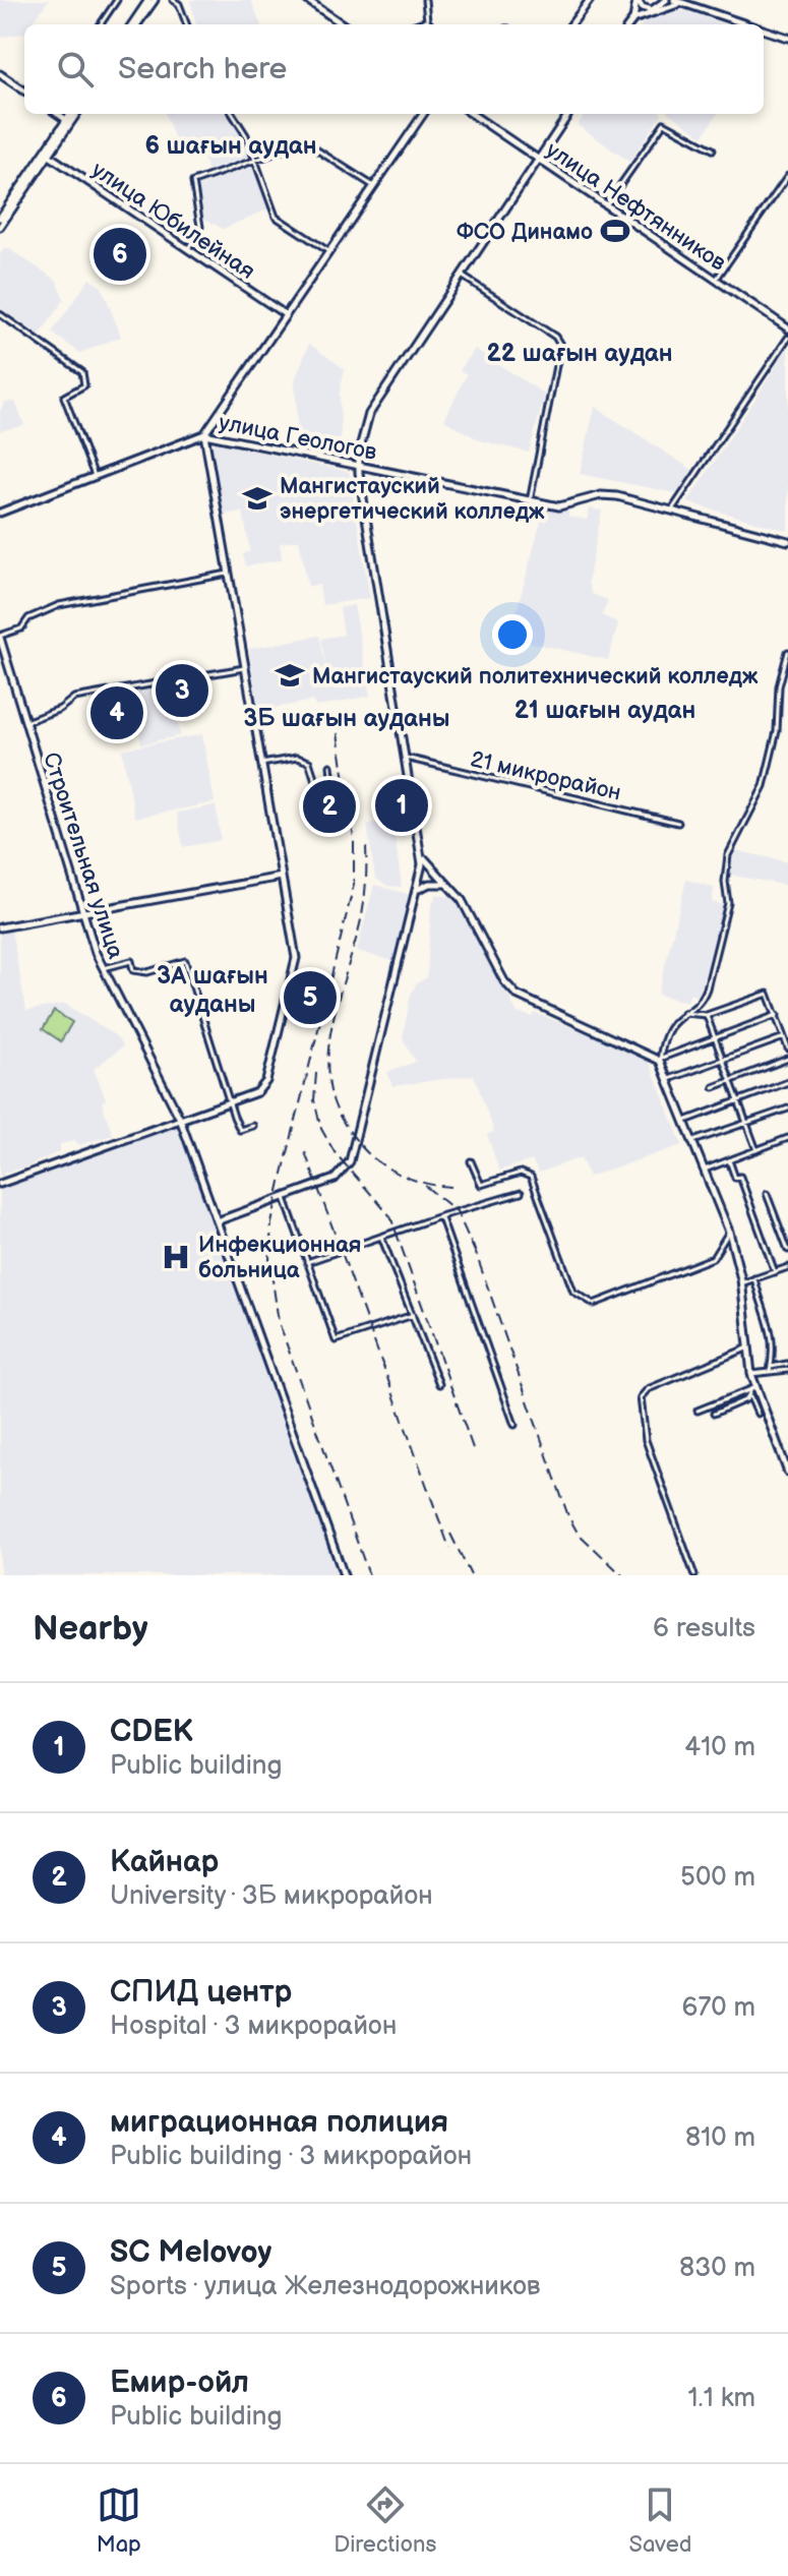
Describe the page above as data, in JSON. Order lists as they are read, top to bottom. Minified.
{"streets":{"street":["улица Нефтянников","улица Юбилейная","улица Геологов","21 микрорайон","Строительная улица"]},"districts":["6 шағын аудан","22 шағын аудан","21 шағын аудан","3Б шағын ауданы","3А шағын ауданы"],"places":{"sports":["ФСО Динамо"],"school or university":["Мангистауский энергетический колледж","Мангистауский политехнический колледж"],"hospital":["Инфекционная больница"]},"page":{"search":"Search here","pins":["6","3","4","1","2","5"],"heading":["Nearby","6 results"],"list":[{"mark":"1","name":"CDEK","note":"Public building","value":"410 m"},{"mark":"2","name":"Кайнар","note":"University · 3Б микрорайон","value":"500 m"},{"mark":"3","name":"СПИД центр","note":"Hospital · 3 микрорайон","value":"670 m"},{"mark":"4","name":"миграционная полиция","note":"Public building · 3 микрорайон","value":"810 m"},{"mark":"5","name":"SC Melovoy","note":"Sports · улица Железнодорожников","value":"830 m"},{"mark":"6","name":"Емир-ойл","note":"Public building","value":"1.1 km"}],"nav":["Map","Directions","Saved"]}}
